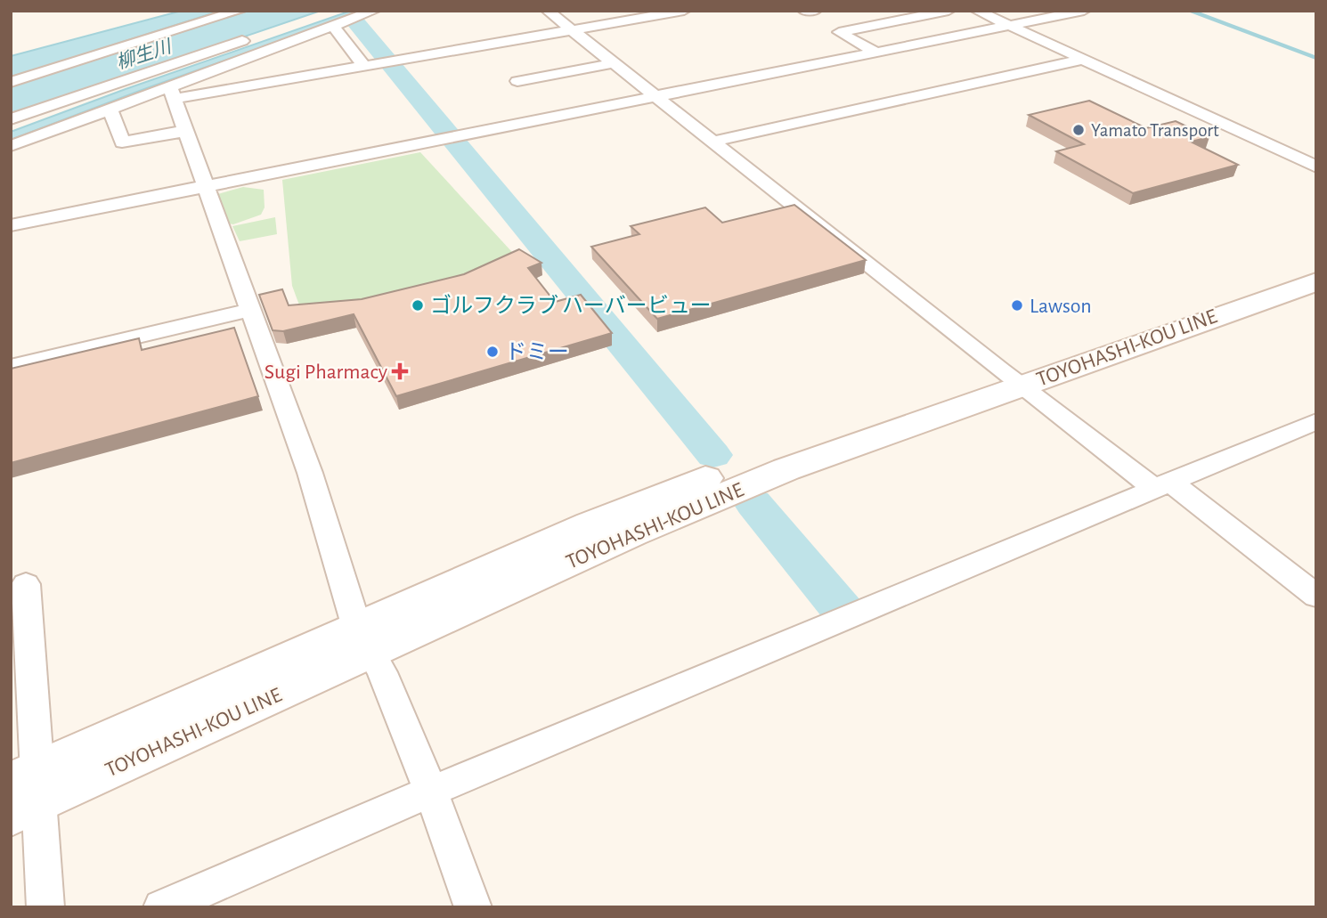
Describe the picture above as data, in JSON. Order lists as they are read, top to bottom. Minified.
{"streets":{"main road":["TOYOHASHI-KOU LINE"]},"water":["柳生川"],"places":{"other":["Yamato Transport","ゴルフクラブ ハーバービュー","Lawson","ドミー"],"health":["Sugi Pharmacy"]}}
